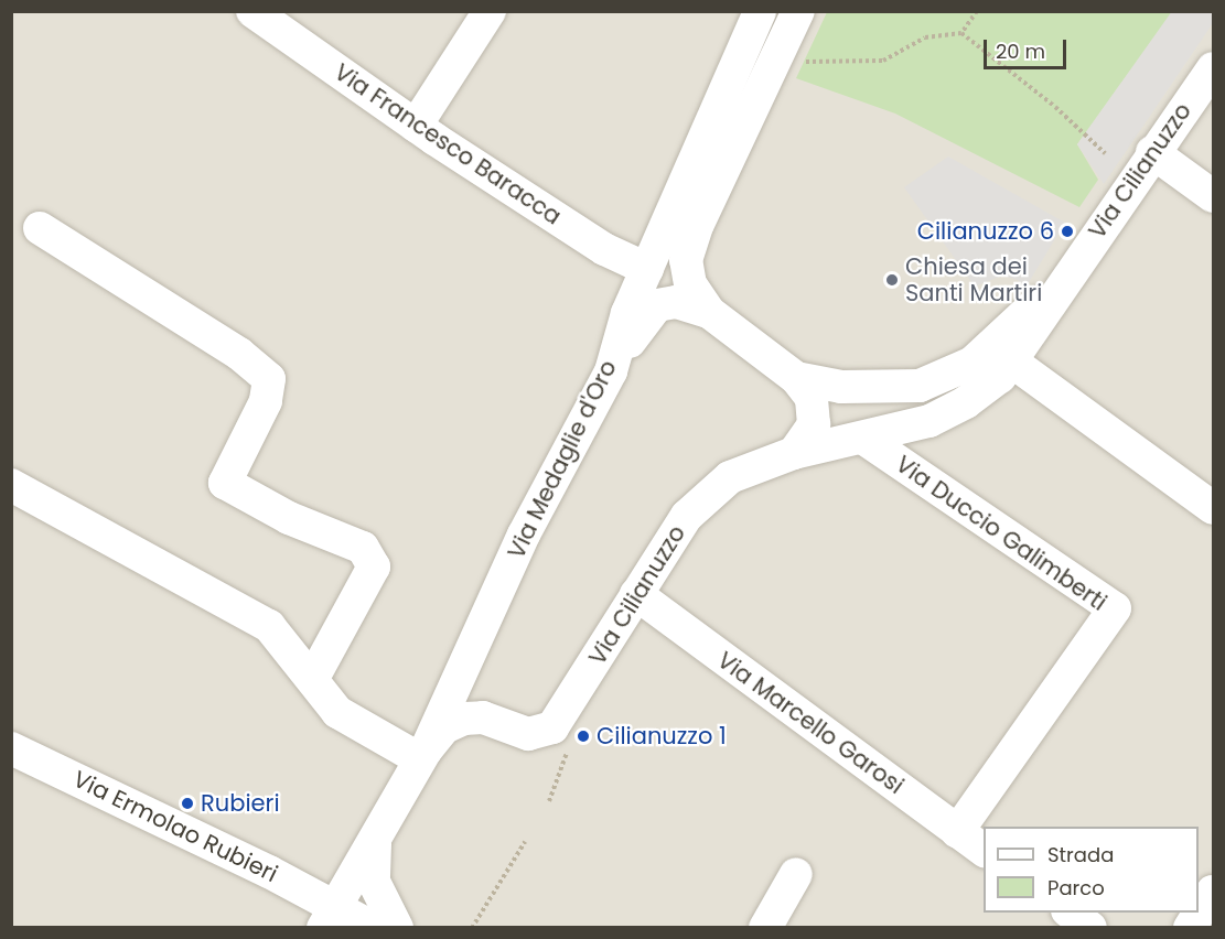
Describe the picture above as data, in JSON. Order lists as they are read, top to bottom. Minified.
{"streets":{"street":["Via Francesco Baracca","Via Cilianuzzo","Via Medaglie d'Oro","Via Duccio Galimberti","Via Marcello Garosi","Via Ermolao Rubieri"]},"crossings":[["Via Francesco Baracca","Via Medaglie d'Oro"],["Via Cilianuzzo","Via Duccio Galimberti"],["Via Cilianuzzo","Via Marcello Garosi"],["Via Medaglie d'Oro","Via Ermolao Rubieri"],["Via Duccio Galimberti","Via Marcello Garosi"]],"places":["Cilianuzzo 6","Chiesa dei Santi Martiri","Cilianuzzo 1","Rubieri"],"legend":["Strada","Parco"],"scale_bar":"20 m"}
